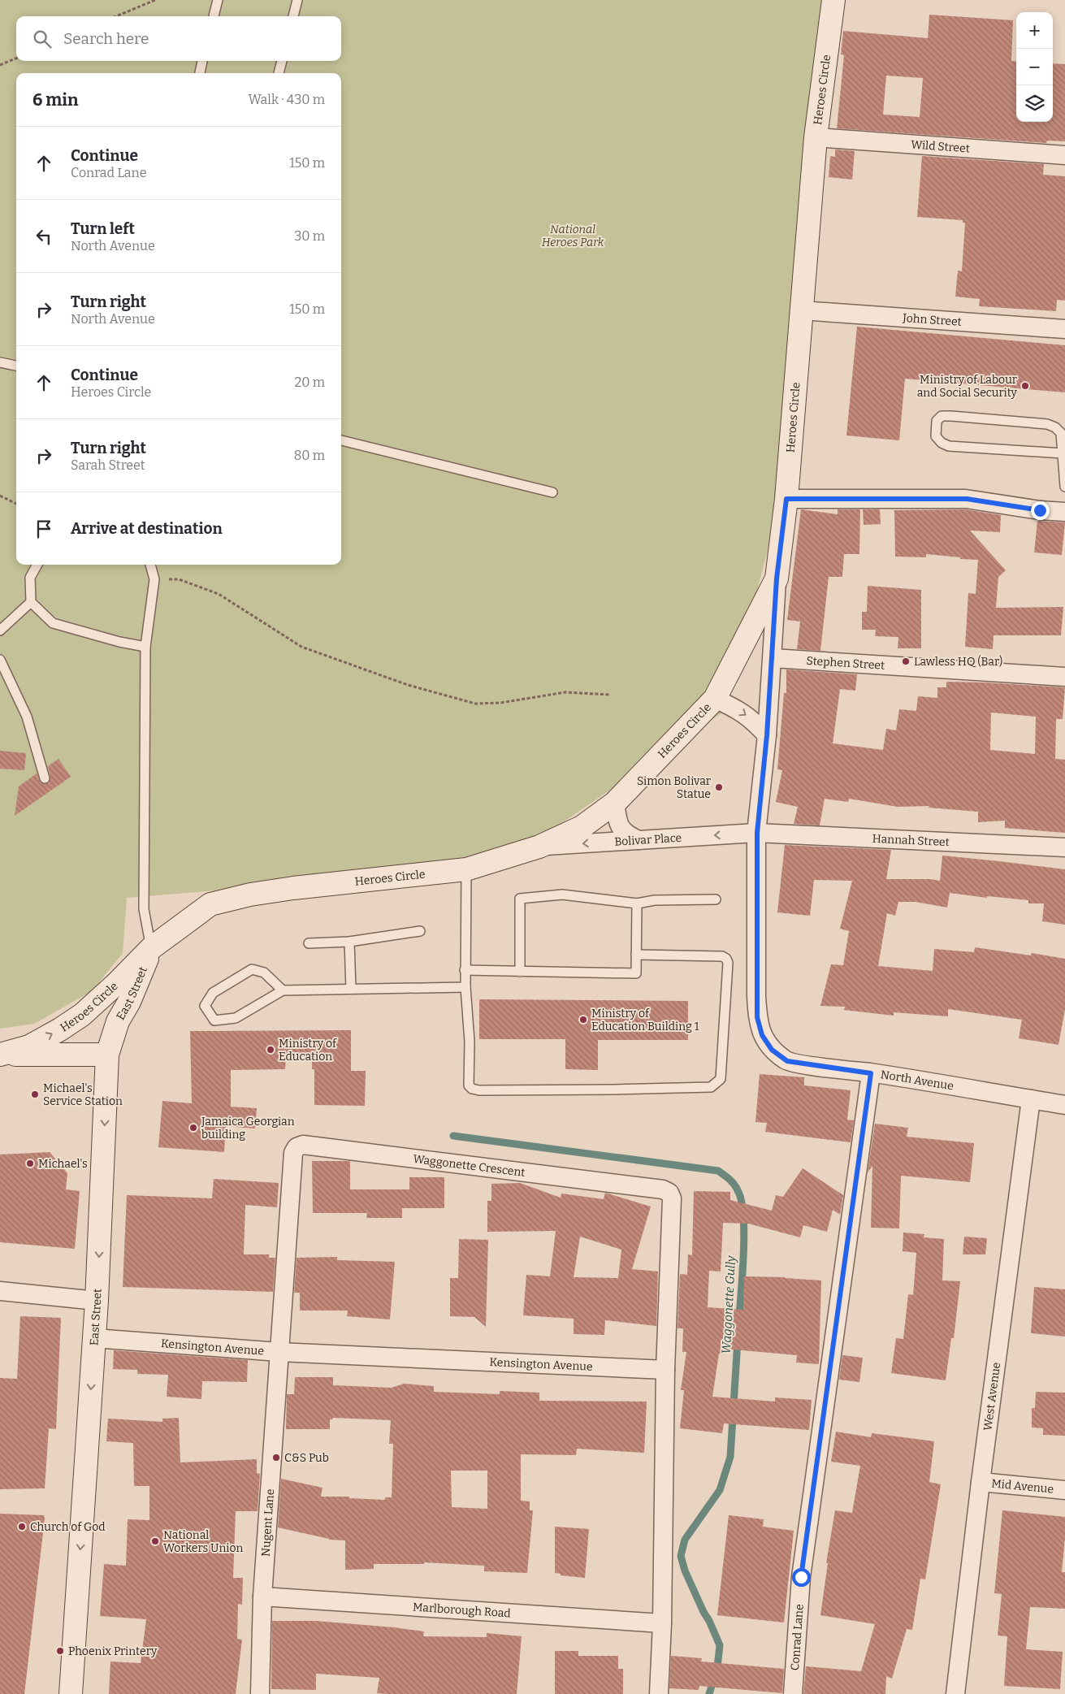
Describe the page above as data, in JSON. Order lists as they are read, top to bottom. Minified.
{"streets":{"main road":["Heroes Circle","East Street"],"street":["Wild Street","John Street","Stephen Street","Bolivar Place","Hannah Street","North Avenue","Waggonette Crescent","Kensington Avenue","West Avenue","Mid Avenue","Nugent Lane","Marlborough Road","Conrad Lane"]},"crossings":[["Heroes Circle","Wild Street"],["Heroes Circle","John Street"],["Heroes Circle","Bolivar Place"],["Heroes Circle","East Street"],["Heroes Circle","North Avenue"],["Stephen Street","North Avenue"],["Bolivar Place","Hannah Street"],["Bolivar Place","North Avenue"],["Hannah Street","North Avenue"],["East Street","Kensington Avenue"],["North Avenue","West Avenue"],["North Avenue","Conrad Lane"],["Waggonette Crescent","Kensington Avenue"],["Waggonette Crescent","Nugent Lane"],["Kensington Avenue","Nugent Lane"],["West Avenue","Mid Avenue"],["Nugent Lane","Marlborough Road"]],"one_way":["Bolivar Place","East Street"],"water":["Waggonette Gully"],"parks":["National Heroes Park"],"places":["Ministry of Labour and Social Security","Lawless HQ (Bar)","Simon Bolivar Statue","Ministry of Education Building 1","Ministry of Education","Michael's Service Station","Jamaica Georgian building","Michael's","C&S Pub","Church of God","National Workers Union","Phoenix Printery"],"page":{"map_buttons":["+","−"],"search":"Search here","heading":["6 min","Walk · 430 m"],"list":[["Continue","Conrad Lane","150 m"],["Turn left","North Avenue","30 m"],["Turn right","North Avenue","150 m"],["Continue","Heroes Circle","20 m"],["Turn right","Sarah Street","80 m"],"Arrive at destination"]}}
